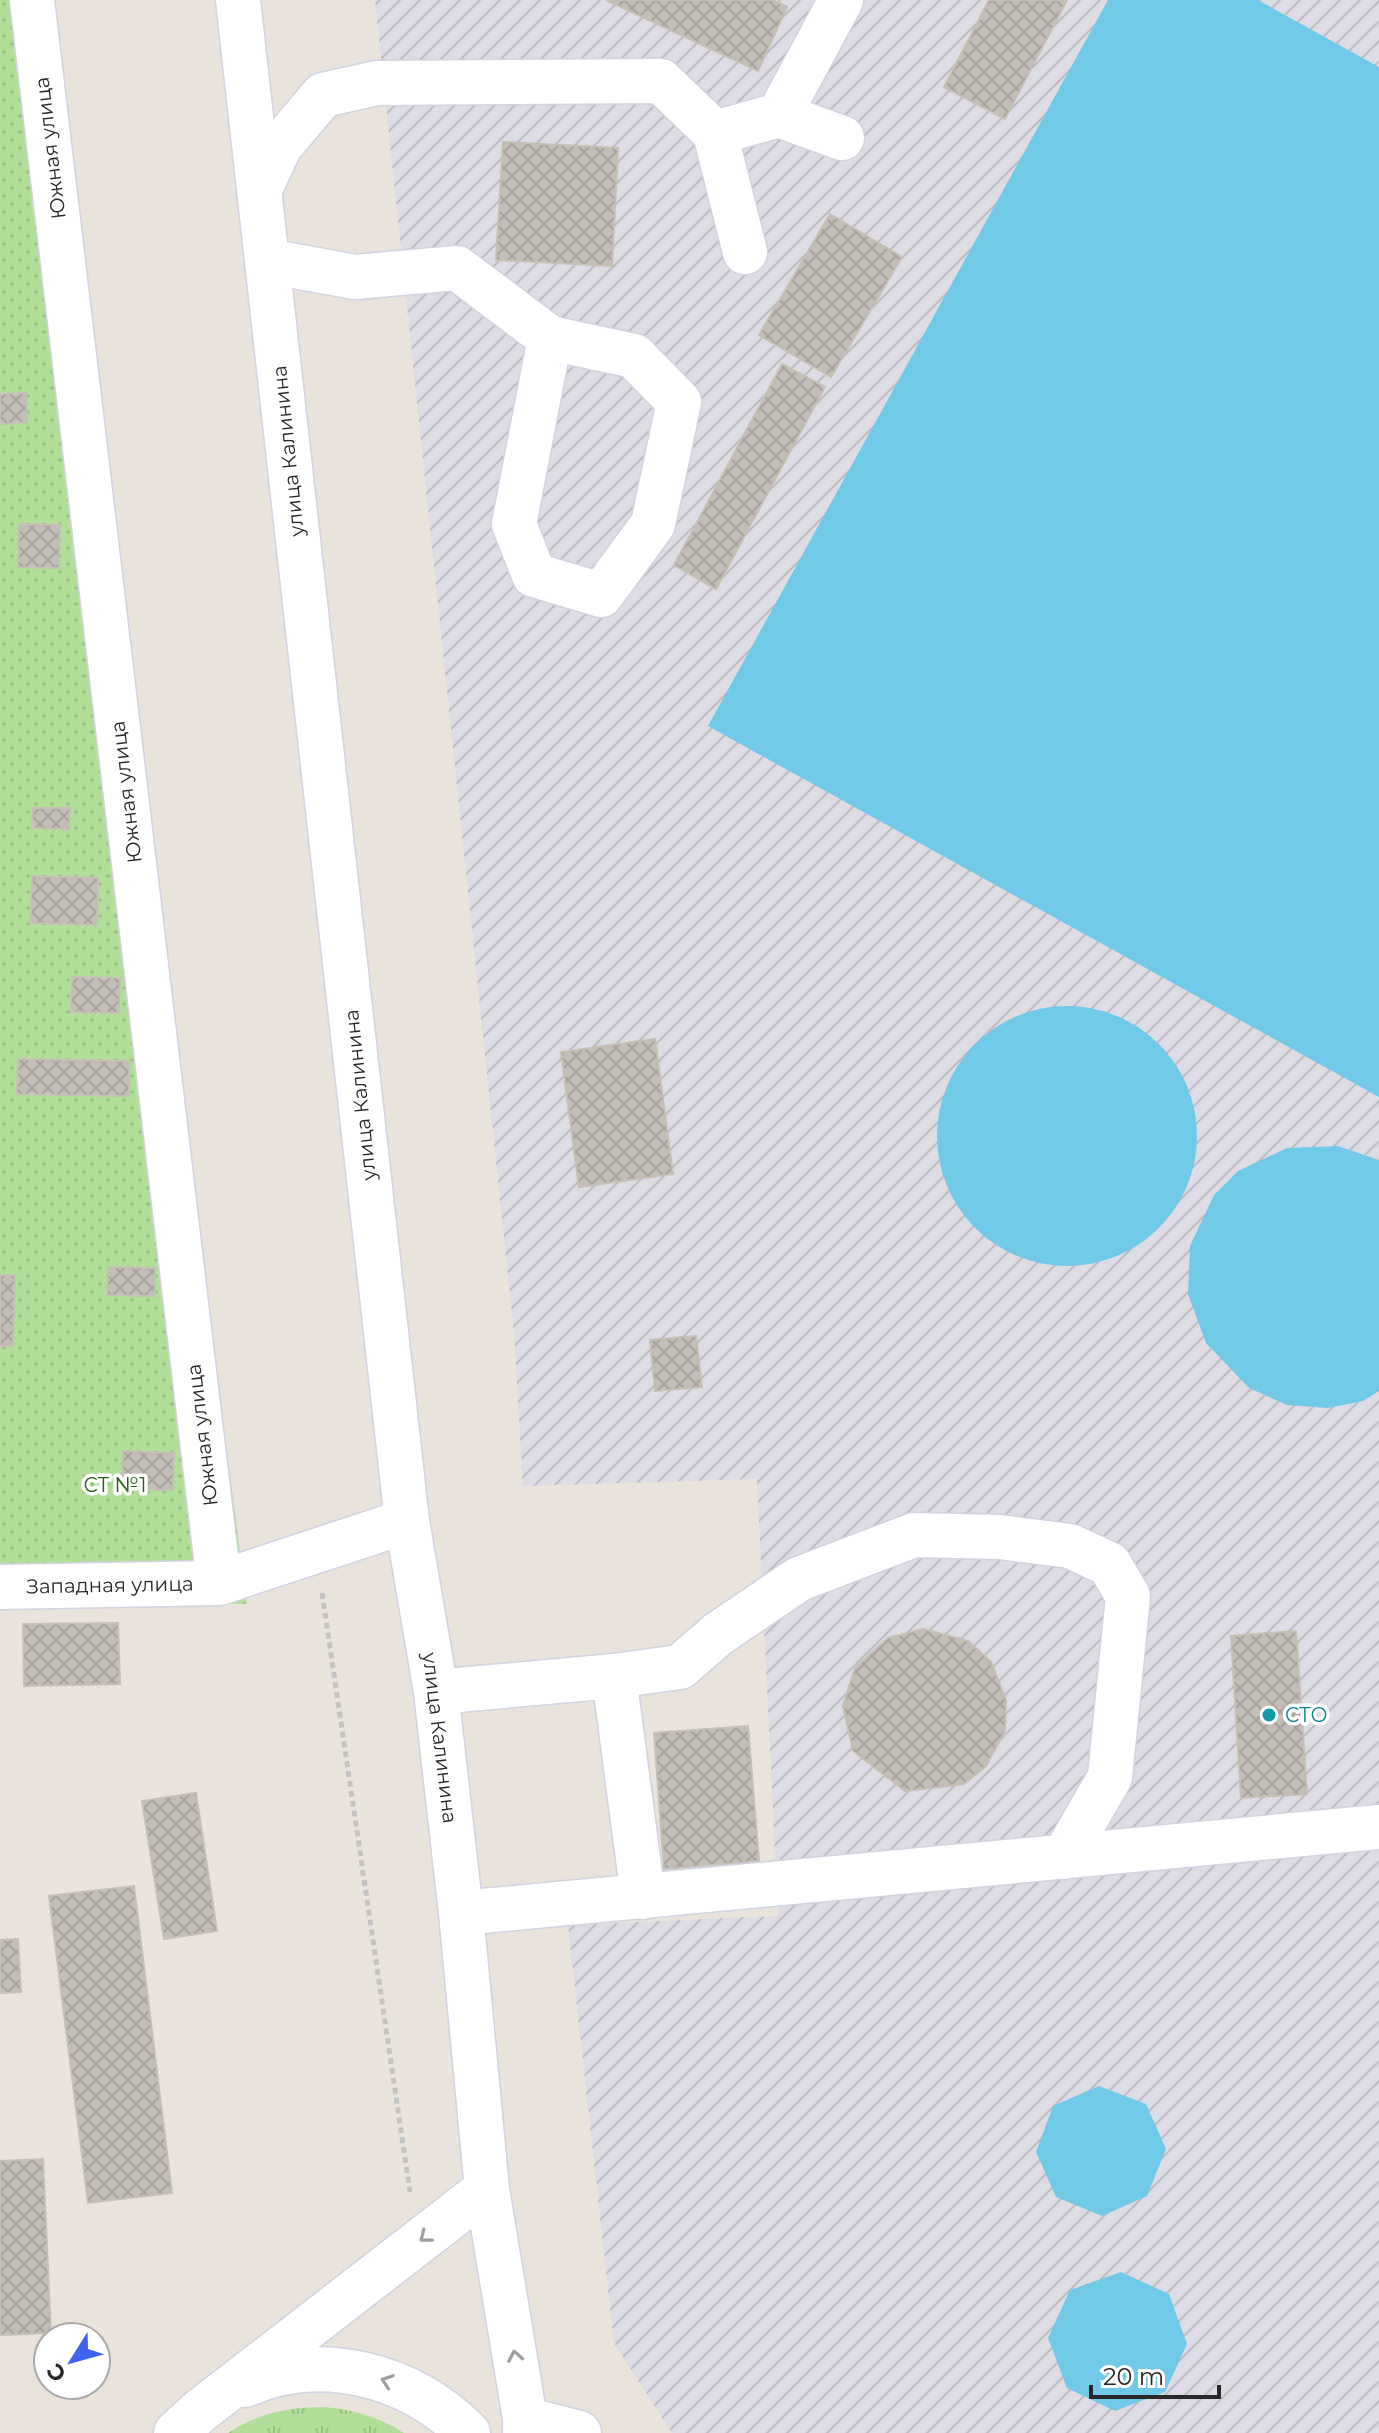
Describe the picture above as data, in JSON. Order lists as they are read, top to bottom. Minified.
{"streets":{"street":["Южная улица","улица Калинина","Западная улица"]},"crossings":[["Южная улица","Западная улица"],["улица Калинина","Западная улица"]],"parks":["СТ №1"],"places":["СТО"],"scale_bar":"20 m","north":"bottom left"}
